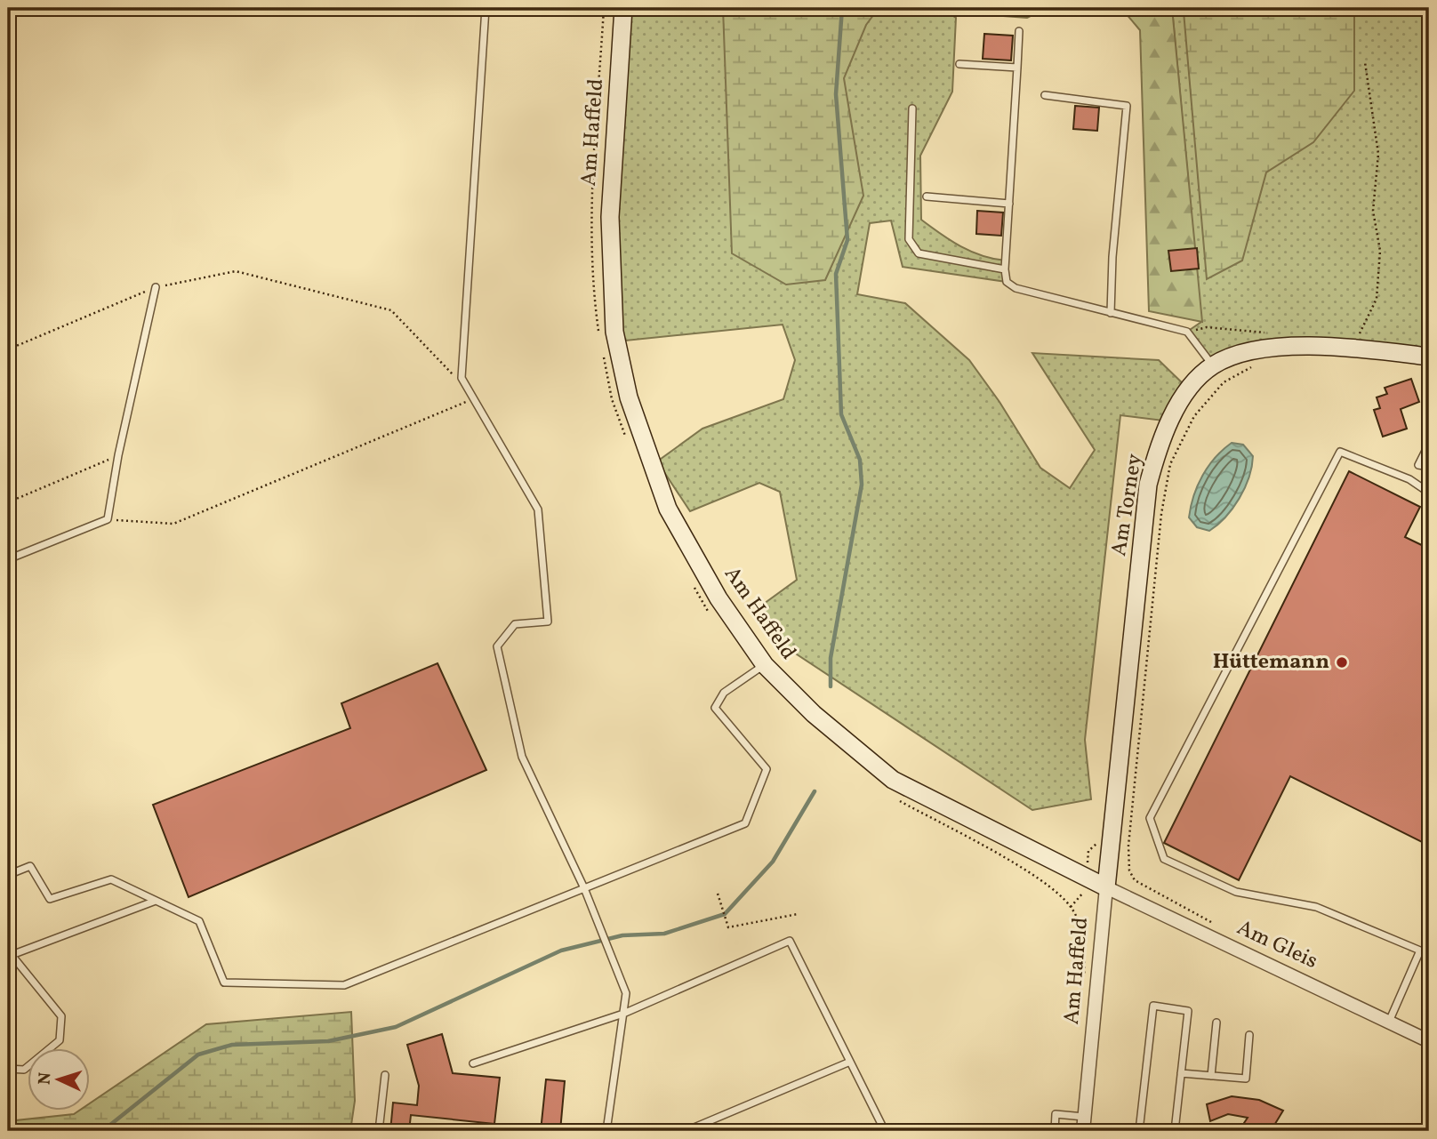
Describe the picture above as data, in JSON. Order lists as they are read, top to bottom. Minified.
{"streets":{"street":["Am Haffeld","Am Torney","Am Gleis"]},"crossings":[["Am Haffeld","Am Torney"],["Am Haffeld","Am Gleis"],["Am Torney","Am Gleis"]],"places":["Hüttemann"],"north":"left"}
